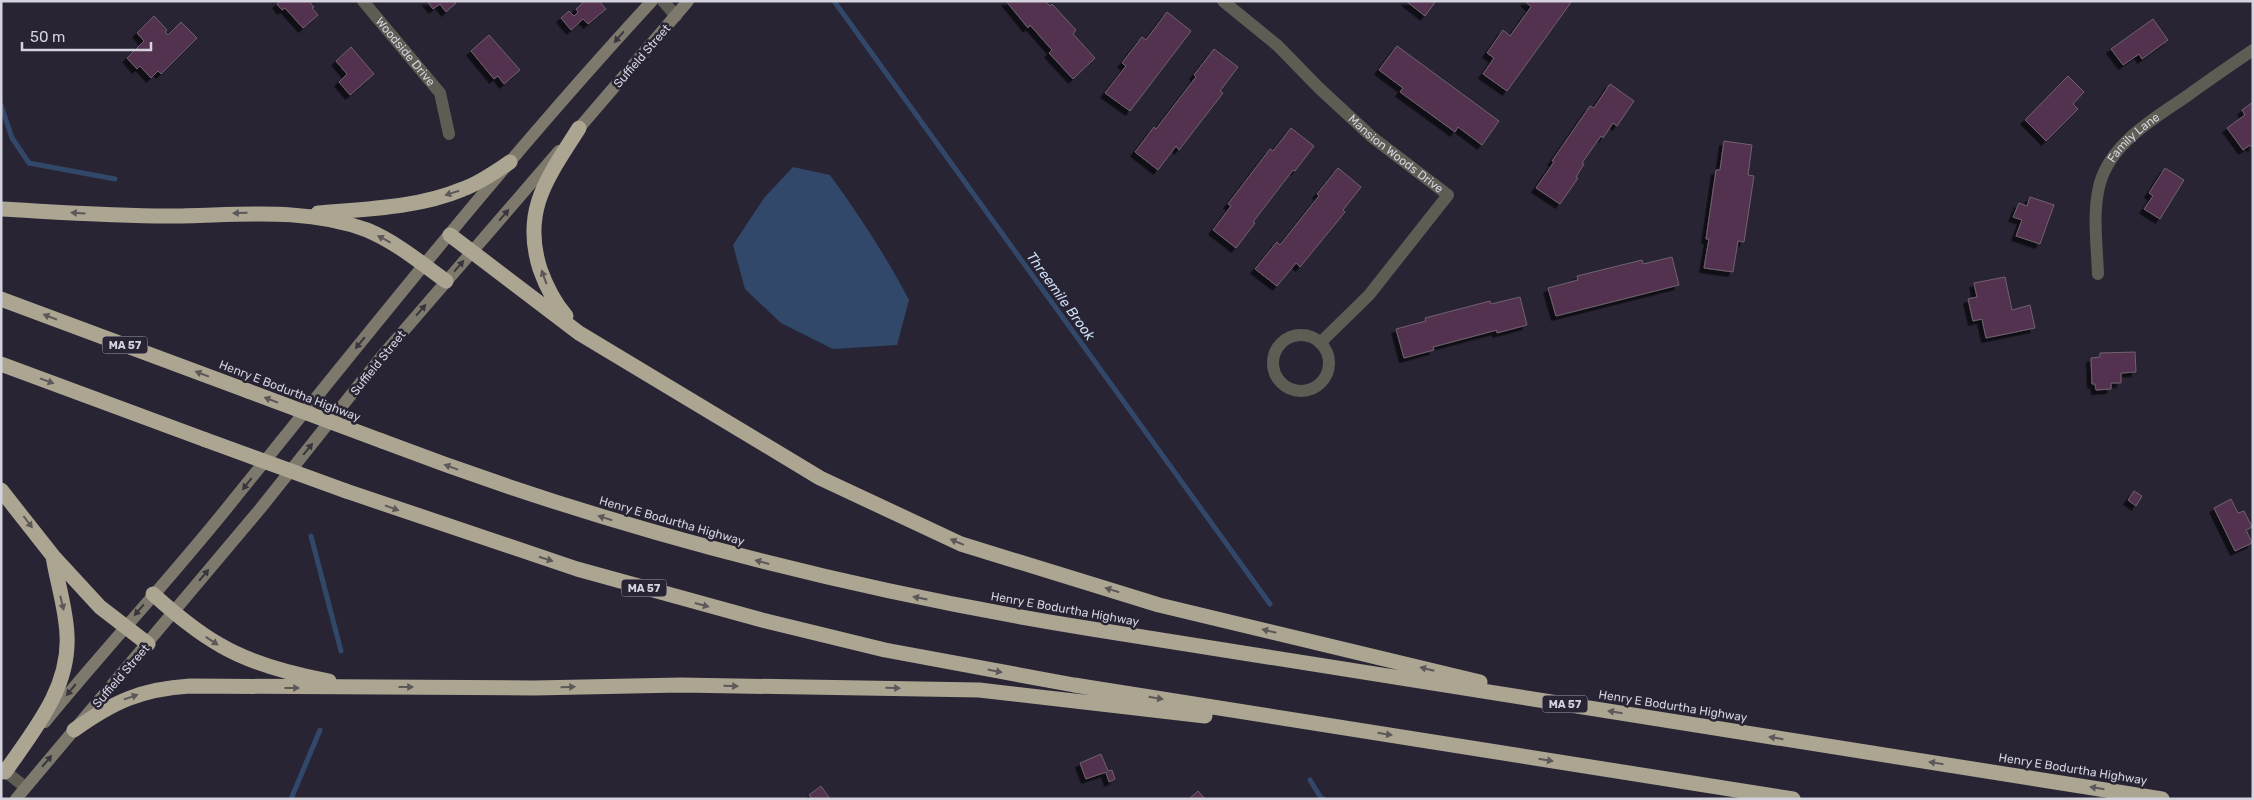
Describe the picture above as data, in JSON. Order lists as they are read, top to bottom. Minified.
{"streets":{"highway":["MA 57","Henry E Bodurtha Highway"],"main road":["Suffield Street"],"street":["Woodside Drive","Family Lane","Mansion Woods Drive"]},"water":["Threemile Brook"],"scale_bar":"50 m"}
